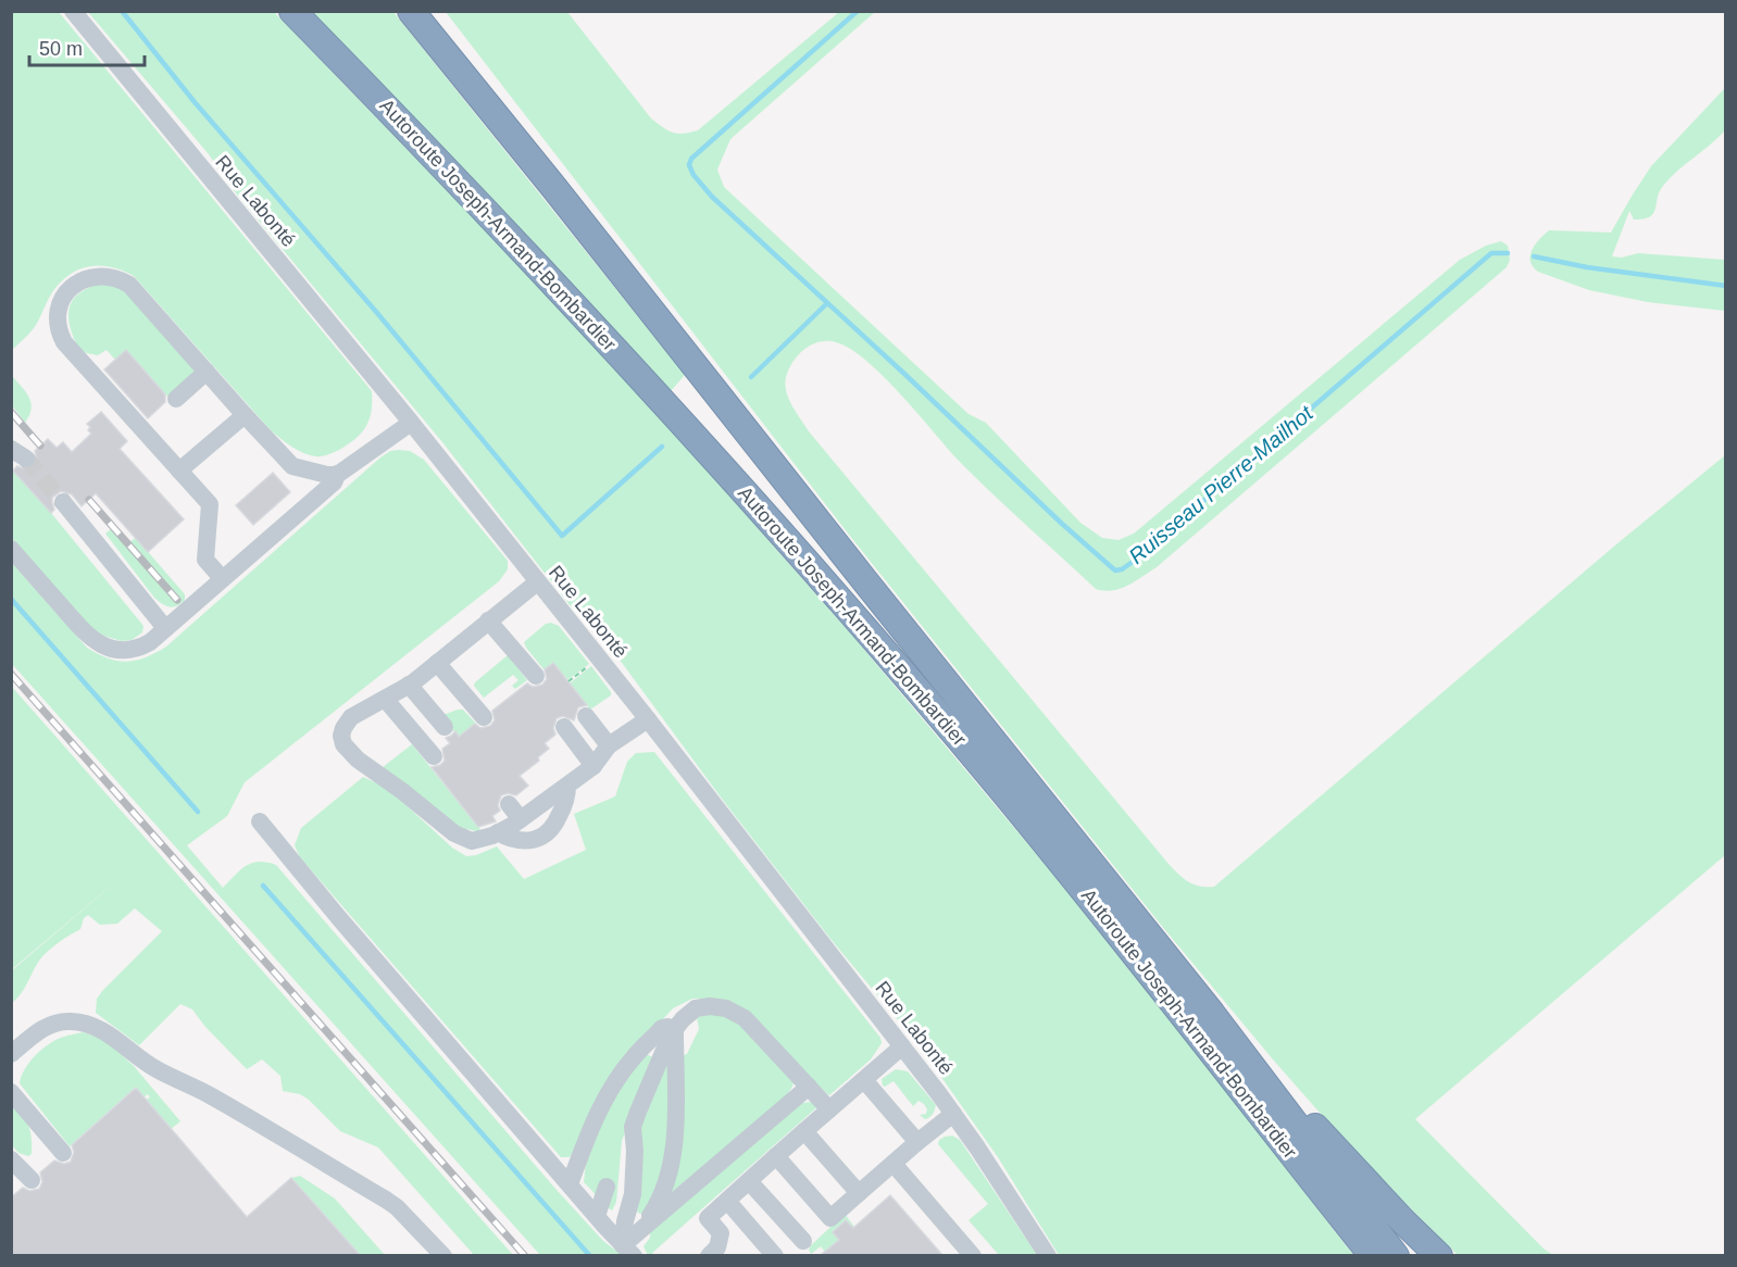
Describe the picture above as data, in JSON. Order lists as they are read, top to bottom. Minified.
{"streets":{"highway":["Autoroute Joseph-Armand-Bombardier"],"street":["Rue Labonté"]},"water":["Ruisseau Pierre-Mailhot"],"scale_bar":"50 m"}
